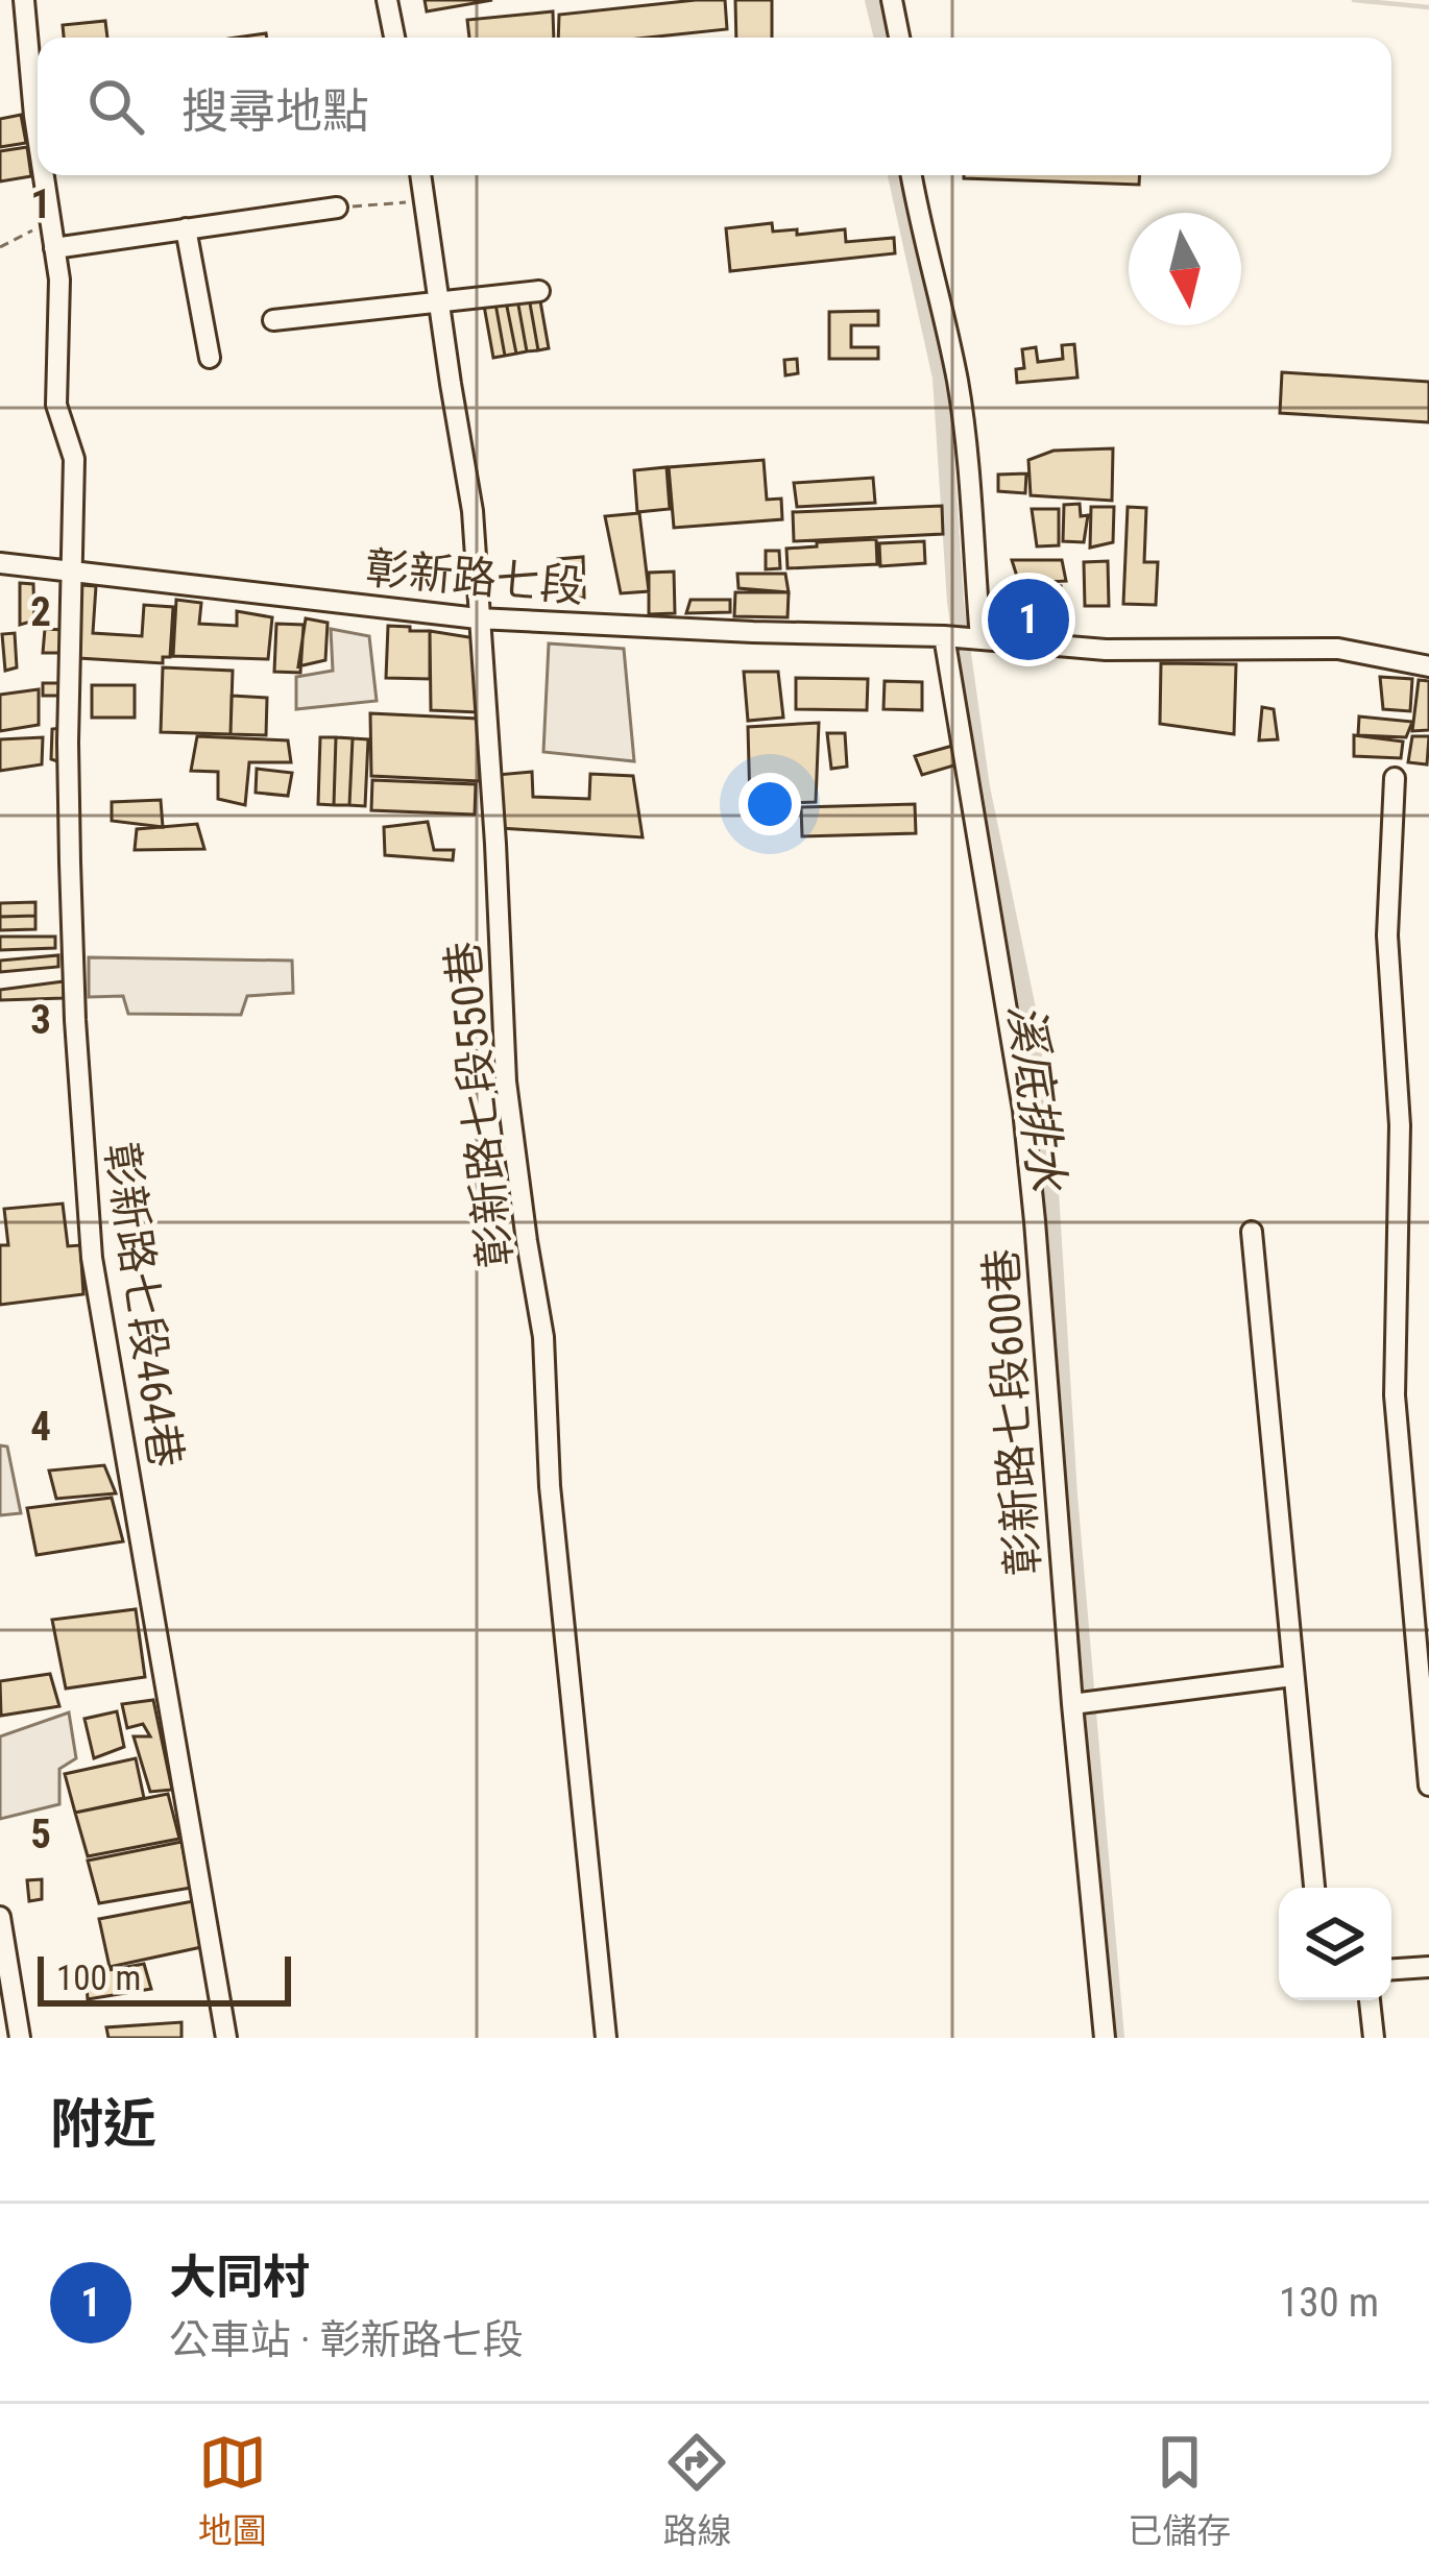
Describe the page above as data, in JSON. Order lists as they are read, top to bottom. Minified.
{"streets":{"street":["彰新路七段","彰新路七段550巷","彰新路七段464巷","彰新路七段600巷"]},"crossings":[["彰新路七段","彰新路七段550巷"],["彰新路七段","彰新路七段464巷"],["彰新路七段","彰新路七段600巷"]],"water":["溪底排水"],"scale_bar":"100 m","north":"bottom","page":{"search":"搜尋地點","pins":"1","scale":"100 m","heading":"附近","list":[{"mark":"1","name":"大同村","note":"公車站 · 彰新路七段","value":"130 m"}],"nav":["地圖","路線","已儲存"]},"grid":{"rows":["1","2","3","4","5"]}}
